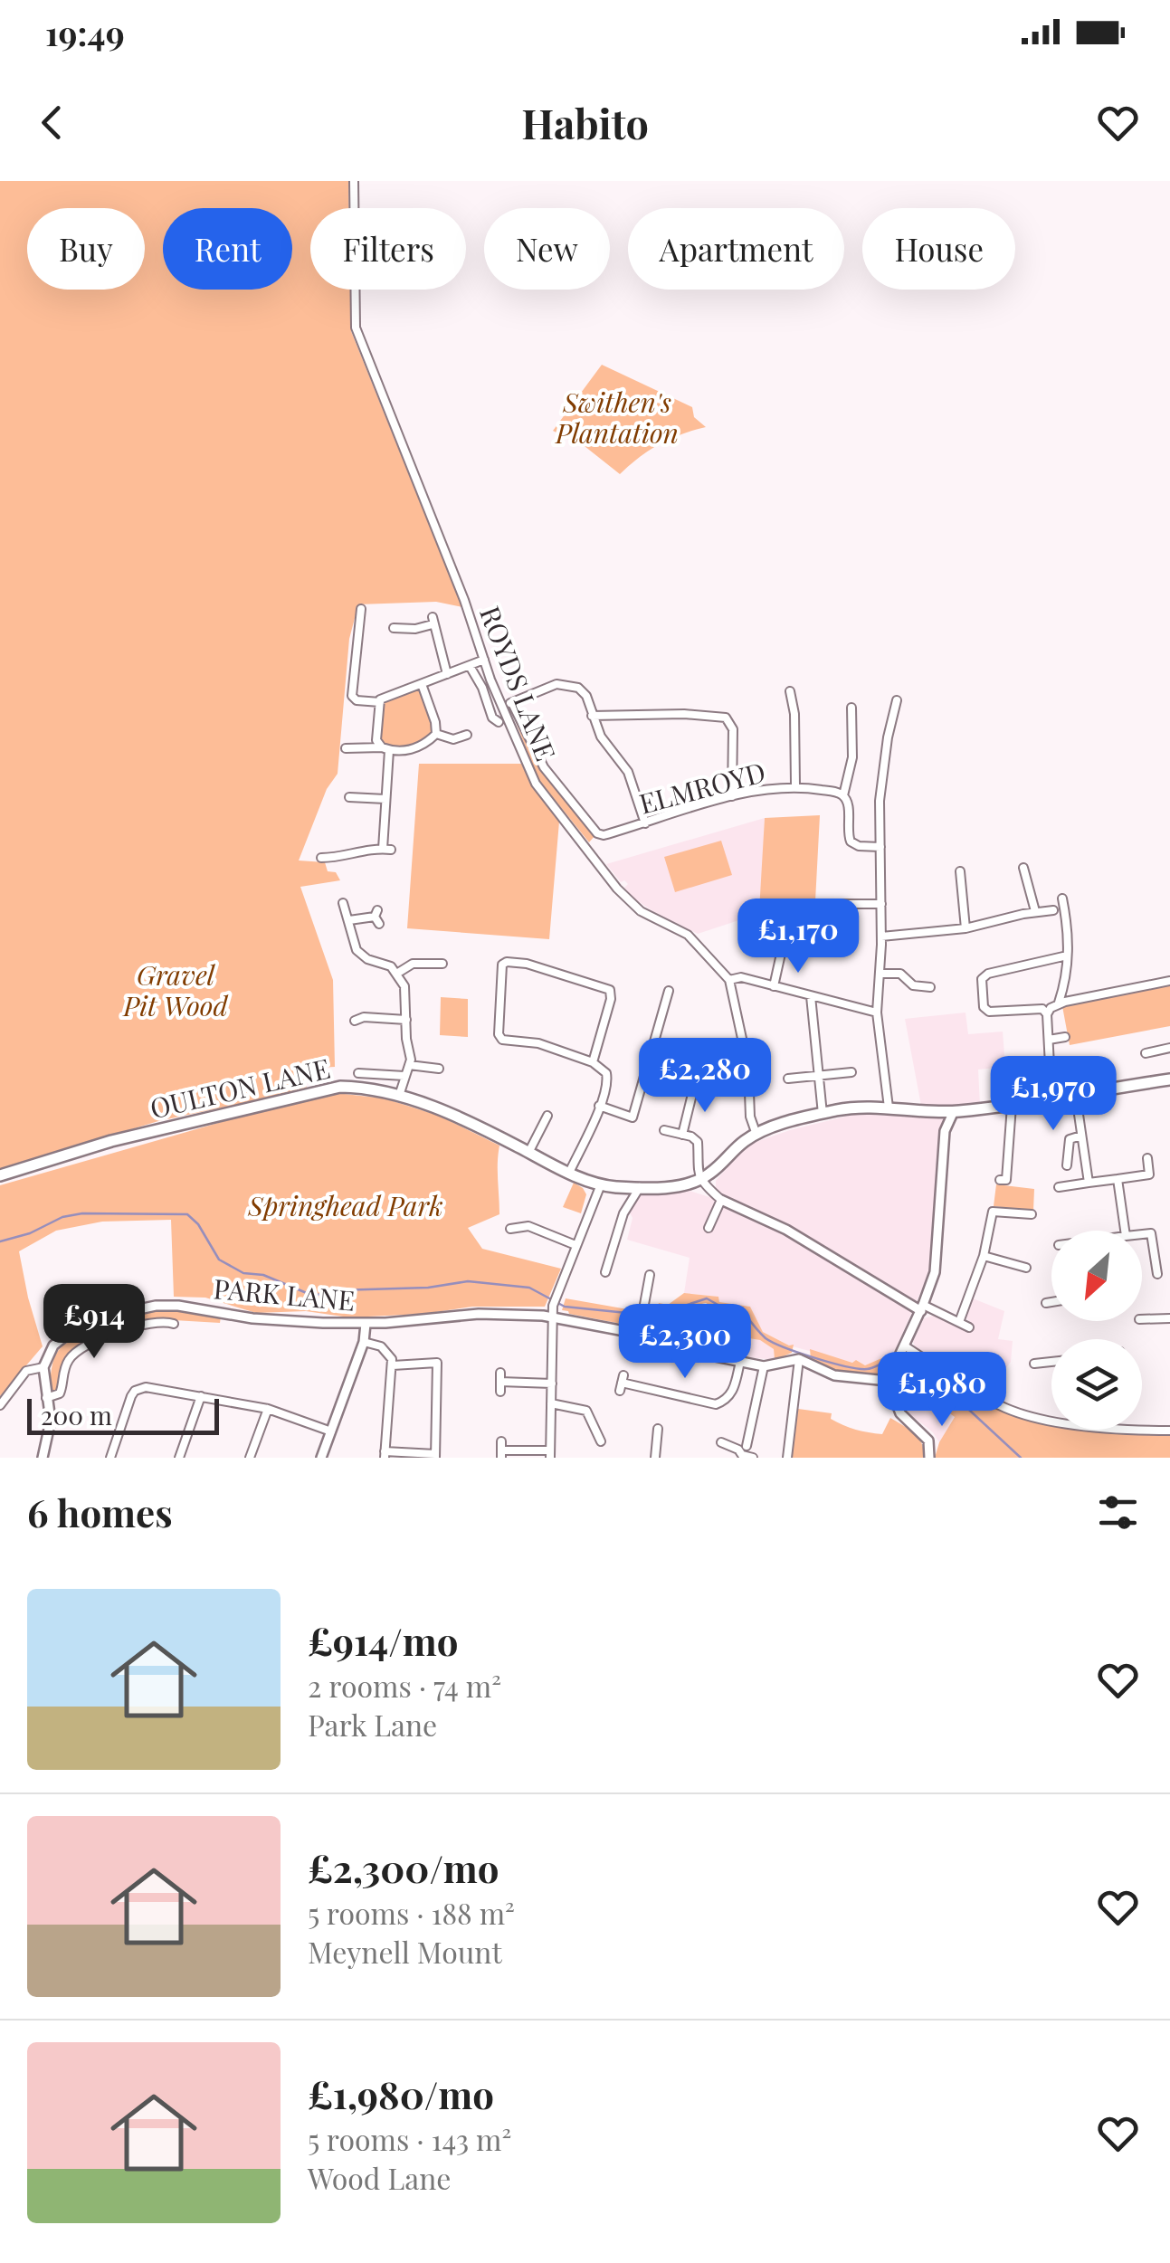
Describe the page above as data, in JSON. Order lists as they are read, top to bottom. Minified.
{"streets":{"main road":["OULTON LANE"],"street":["ROYDS LANE","ELMROYD","PARK LANE"]},"crossings":[["ROYDS LANE","ELMROYD"]],"parks":["Swithen's Plantation","Gravel Pit Wood","Springhead Park"],"scale_bar":"200 m","north":"bottom left","page":{"status":"19:49","header":"Habito","chip":["Buy","Rent","Filters","New","Apartment","House"],"price":["£1,170","£2,280","£1,970","£914","£2,300","£1,980"],"scale":"200 m","heading":"6 homes","list":[{"name":"£914/mo","note":"2 rooms · 74 m² · Park Lane"},{"name":"£2,300/mo","note":"5 rooms · 188 m² · Meynell Mount"},{"name":"£1,980/mo","note":"5 rooms · 143 m² · Wood Lane"}]}}
